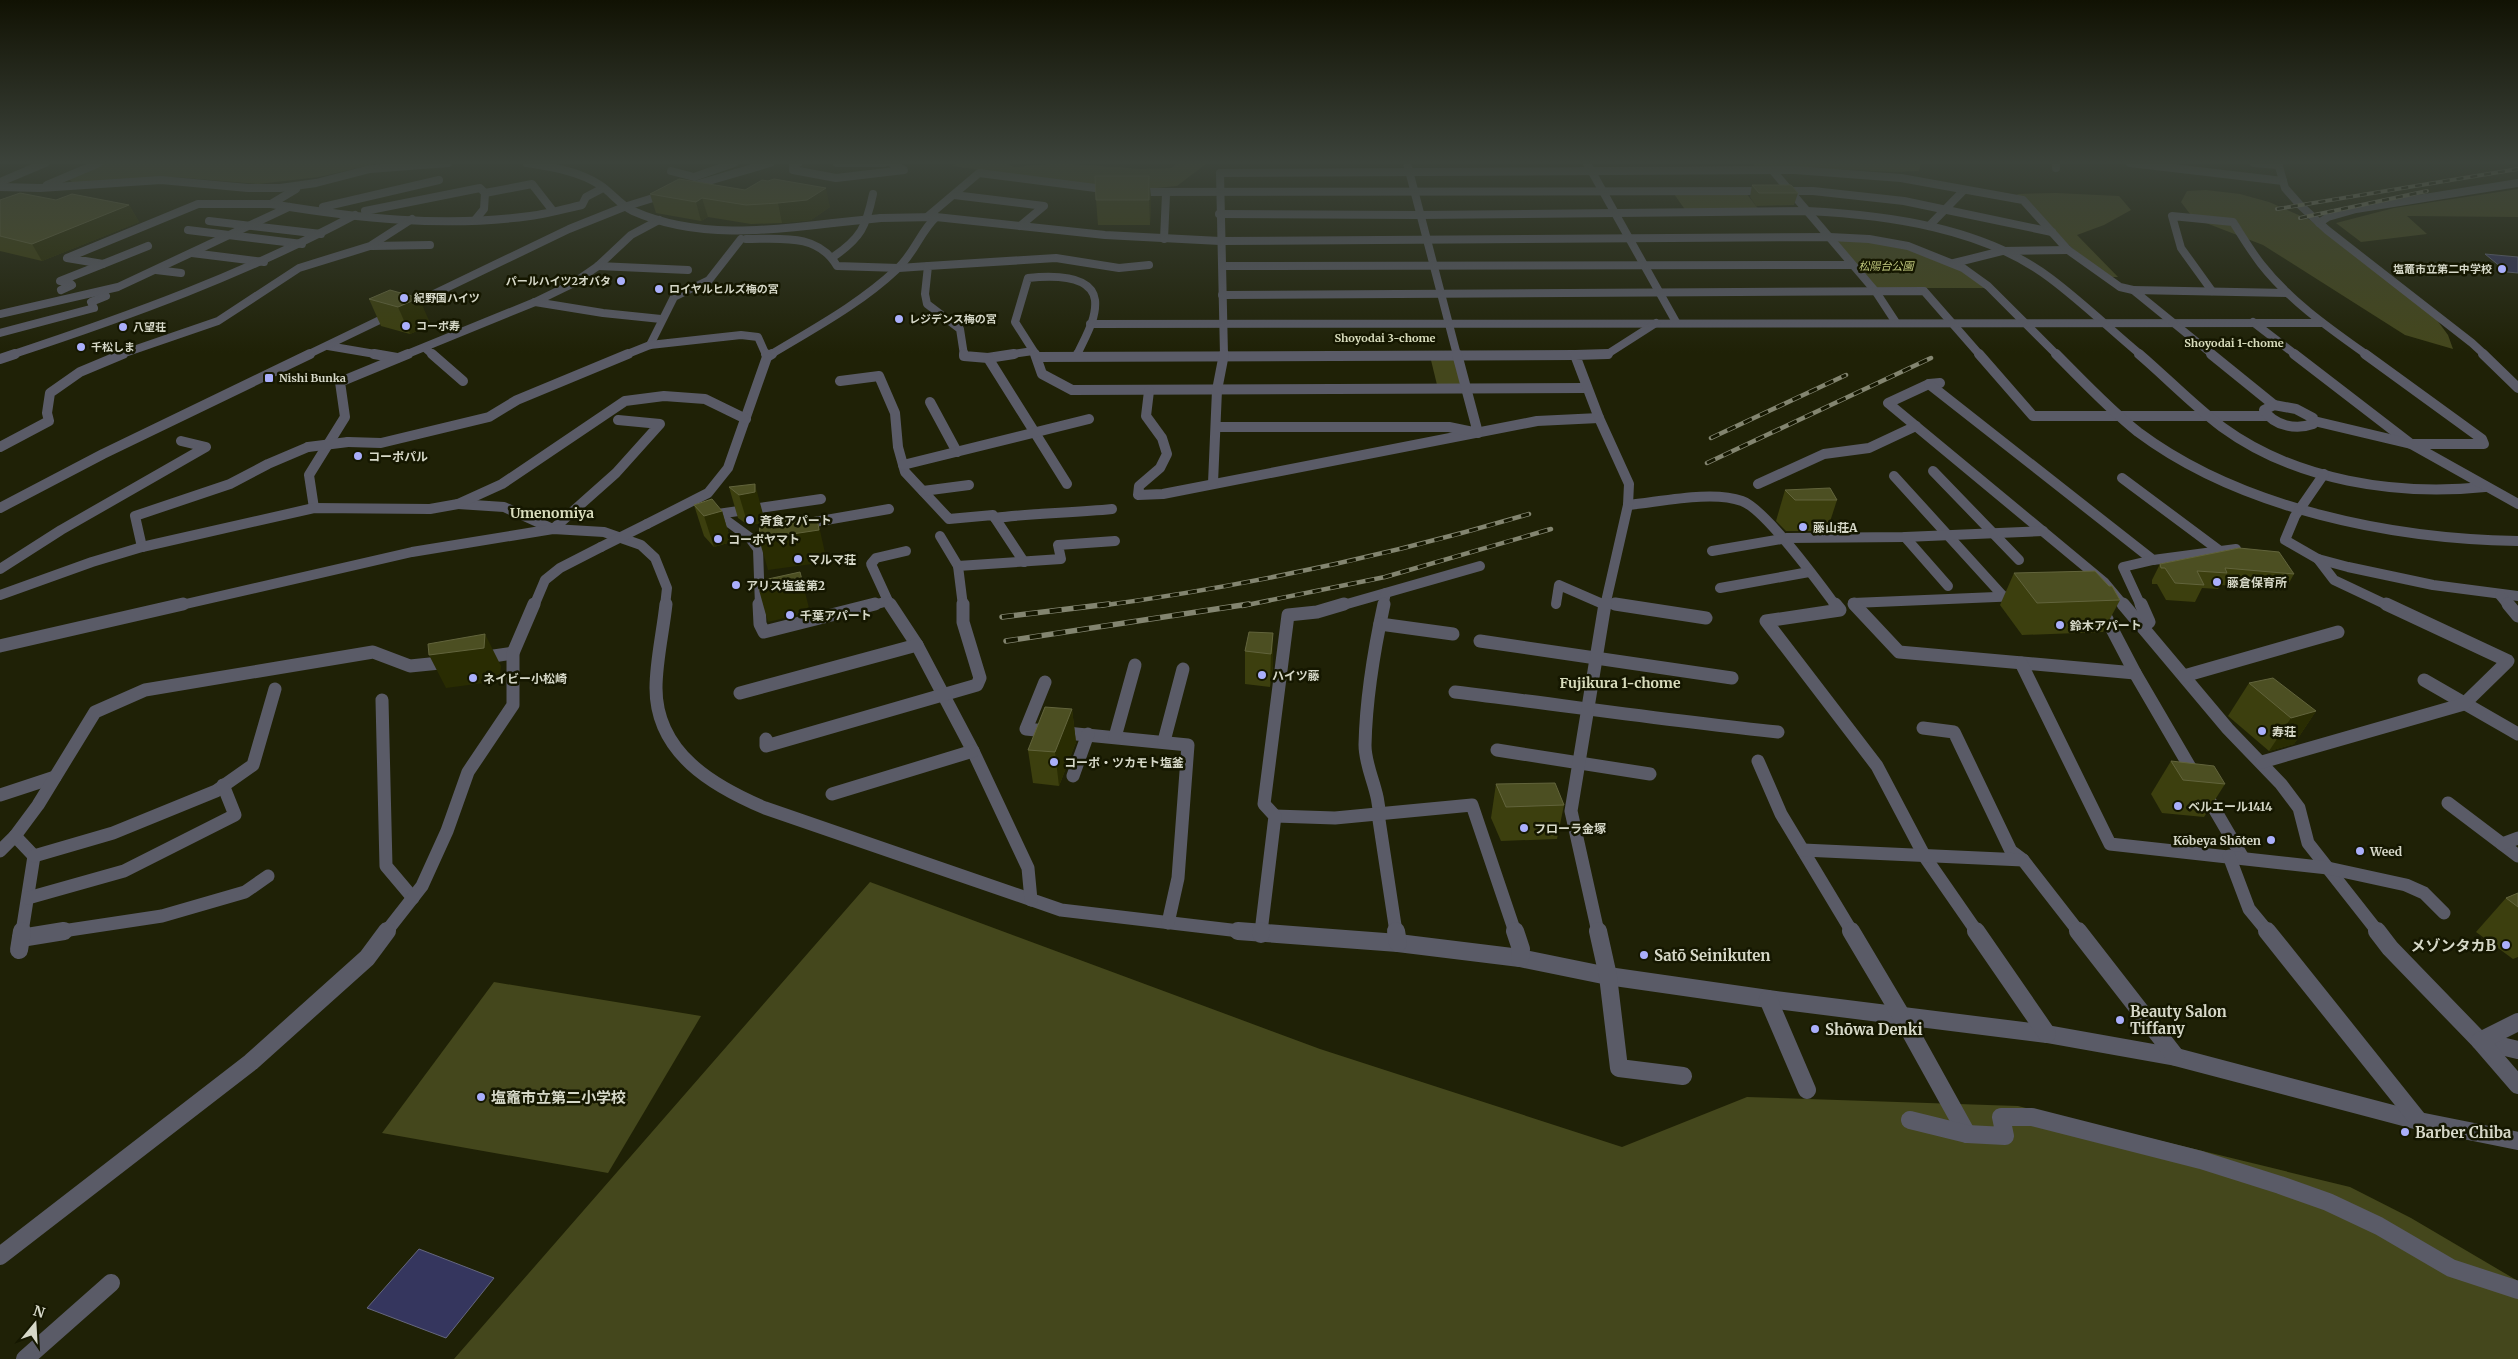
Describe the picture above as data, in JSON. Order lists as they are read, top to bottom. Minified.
{"districts":["Shoyodai 3-chome","Shoyodai 1-chome","Umenomiya","Fujikura 1-chome"],"parks":["松陽台公園"],"places":{"other":["塩竈市立第二中学校","パールハイツ2オバタ","ロイヤルヒルズ梅の宮","紀野国ハイツ","レジデンス梅の宮","コーポ寿","八望荘","千松しま","コーポパル","斉食アパート","藤山荘A","コーポヤマト","マルマ荘","藤倉保育所","アリス塩釜第2","千葉アパート","鈴木アパート","ハイツ藤","ネイビー小松崎","寿荘","コーポ・ツカモト塩釜","ベルエール1414","フローラ金塚","Kōbeya Shōten","Weed","メゾンタカB","Satō Seinikuten","Beauty Salon Tiffany","Shōwa Denki","塩竈市立第二小学校","Barber Chiba"],"transit":["Nishi Bunka"]},"north":"top"}
